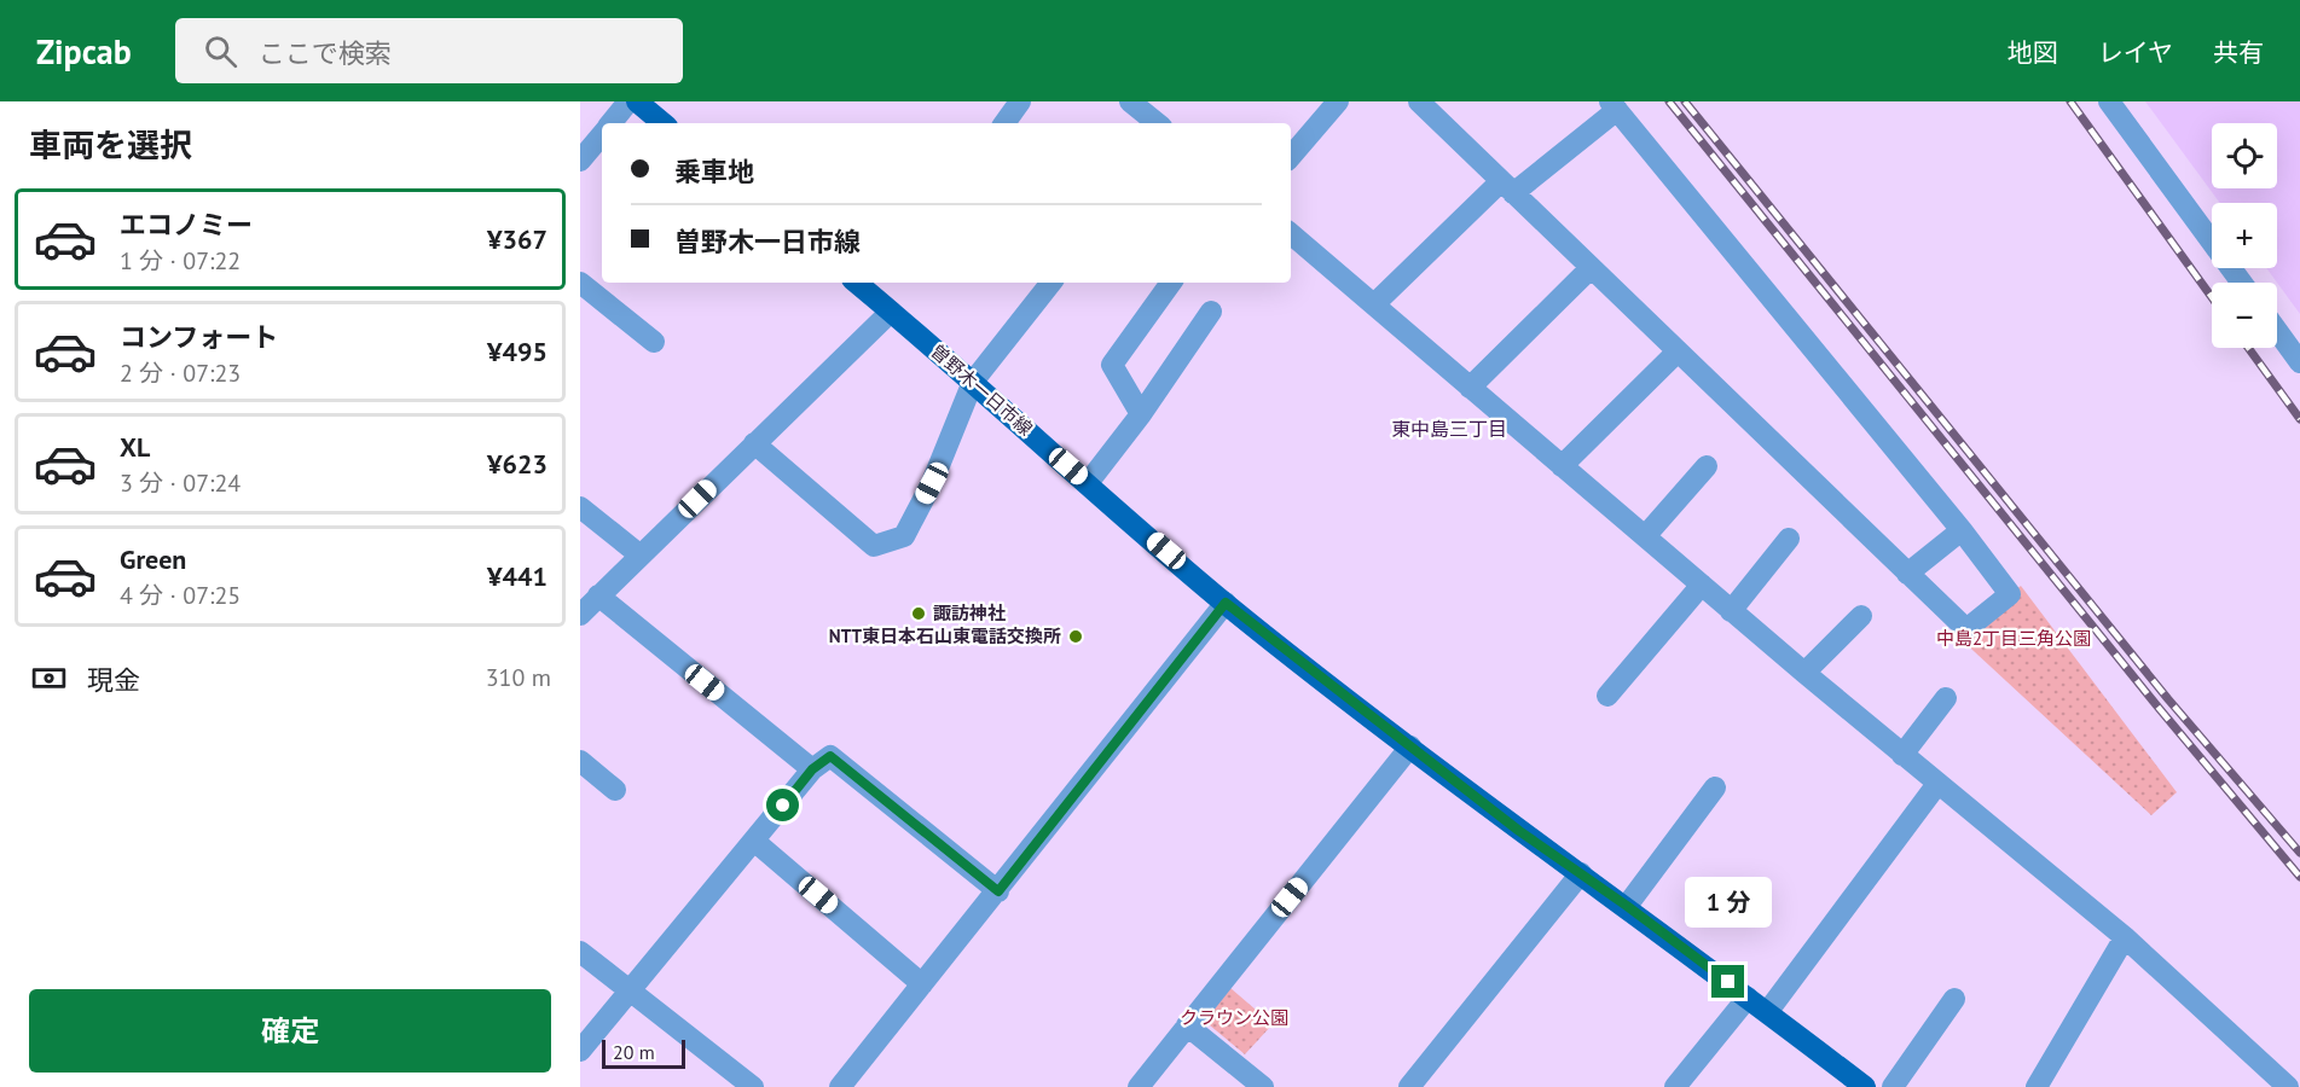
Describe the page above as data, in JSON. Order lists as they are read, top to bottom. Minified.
{"streets":{"main road":["曽野木一日市線"]},"districts":["東中島三丁目"],"parks":["中島2丁目三角公園","クラウン公園"],"places":["諏訪神社","NTT東日本石山東電話交換所"],"scale_bar":"20 m","page":{"header":"Zipcab","search":"ここで検索","nav":["地図","レイヤ","共有"],"heading":"車両を選択","map_buttons":["+","−"],"banner":["乗車地","曽野木一日市線"],"list":[{"name":"エコノミー","note":"1 分 · 07:22","value":"¥367"},{"name":"コンフォート","note":"2 分 · 07:23","value":"¥495"},{"name":"XL","note":"3 分 · 07:24","value":"¥623"},{"name":"Green","note":"4 分 · 07:25","value":"¥441"}],"pay":["現金","310 m"],"bubble":"1 分","buttons":"確定","scale":"20 m"}}
